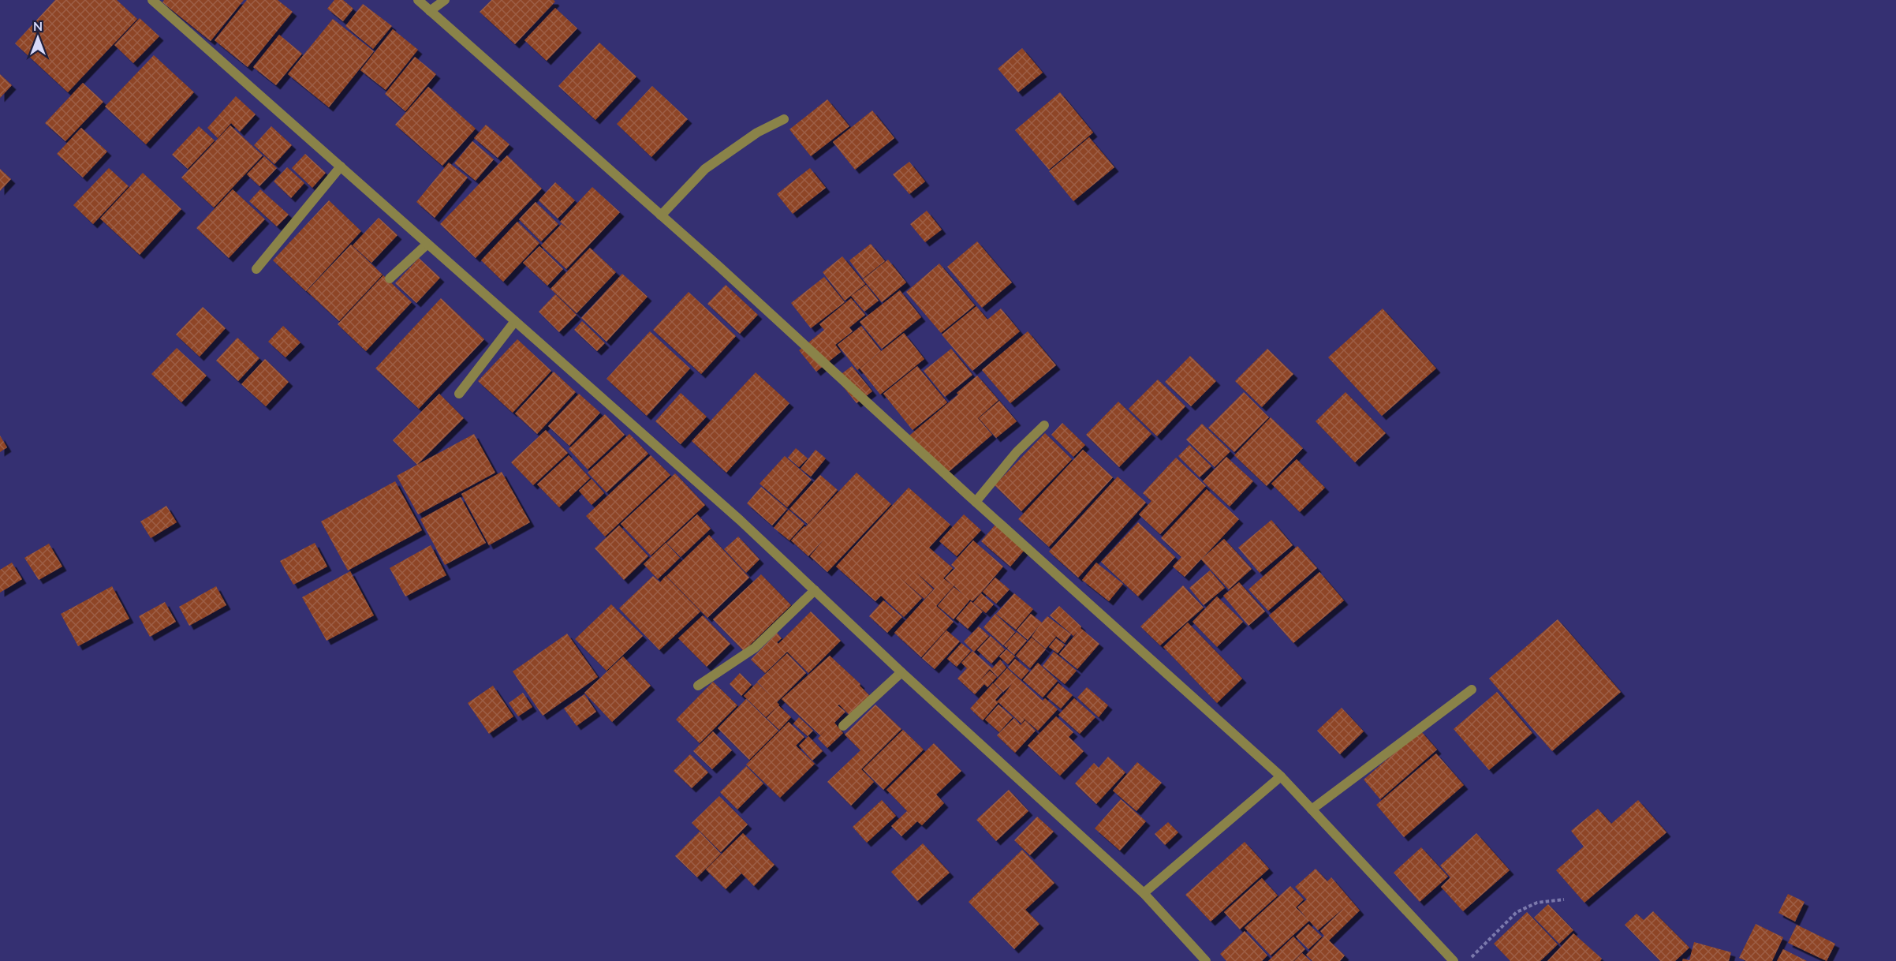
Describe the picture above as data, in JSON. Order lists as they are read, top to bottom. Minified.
{"north":"top"}
